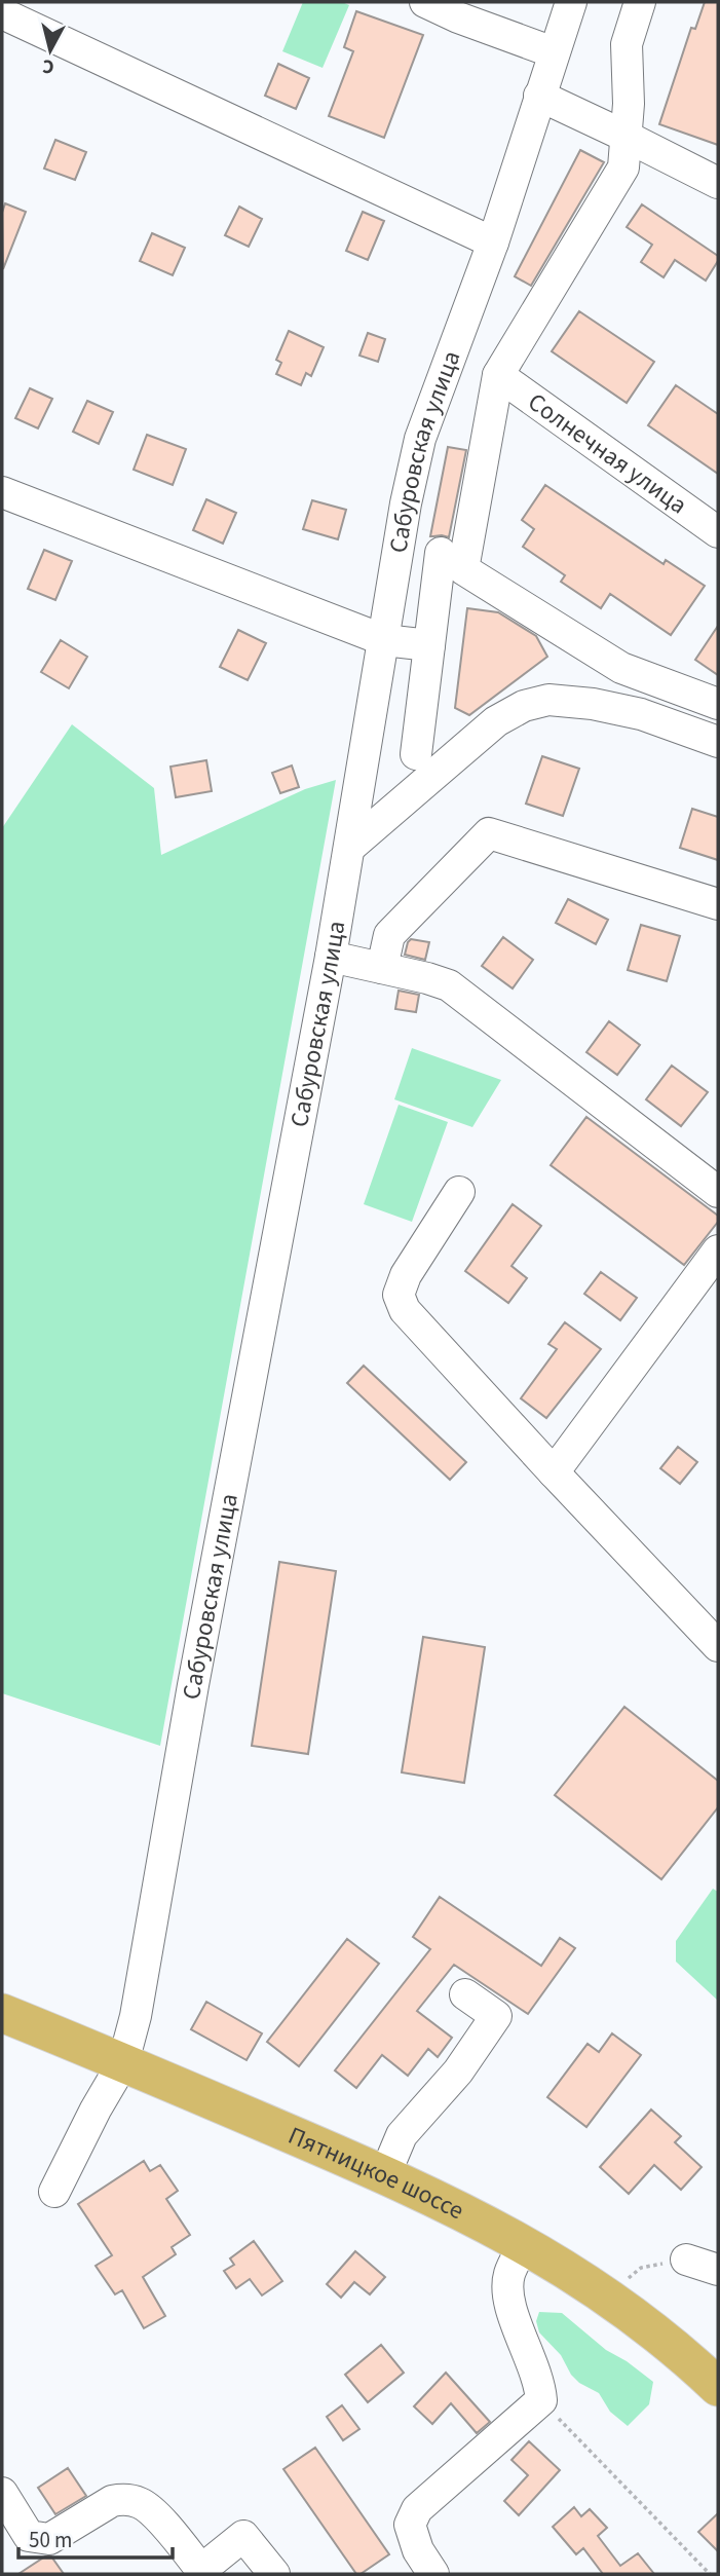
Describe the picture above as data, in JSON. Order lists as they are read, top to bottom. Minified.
{"streets":{"main road":["Пятницкое шоссе"],"street":["Сабуровская улица","Солнечная улица"]},"crossings":[["Сабуровская улица","Пятницкое шоссе"]],"scale_bar":"50 m","north":"bottom"}
